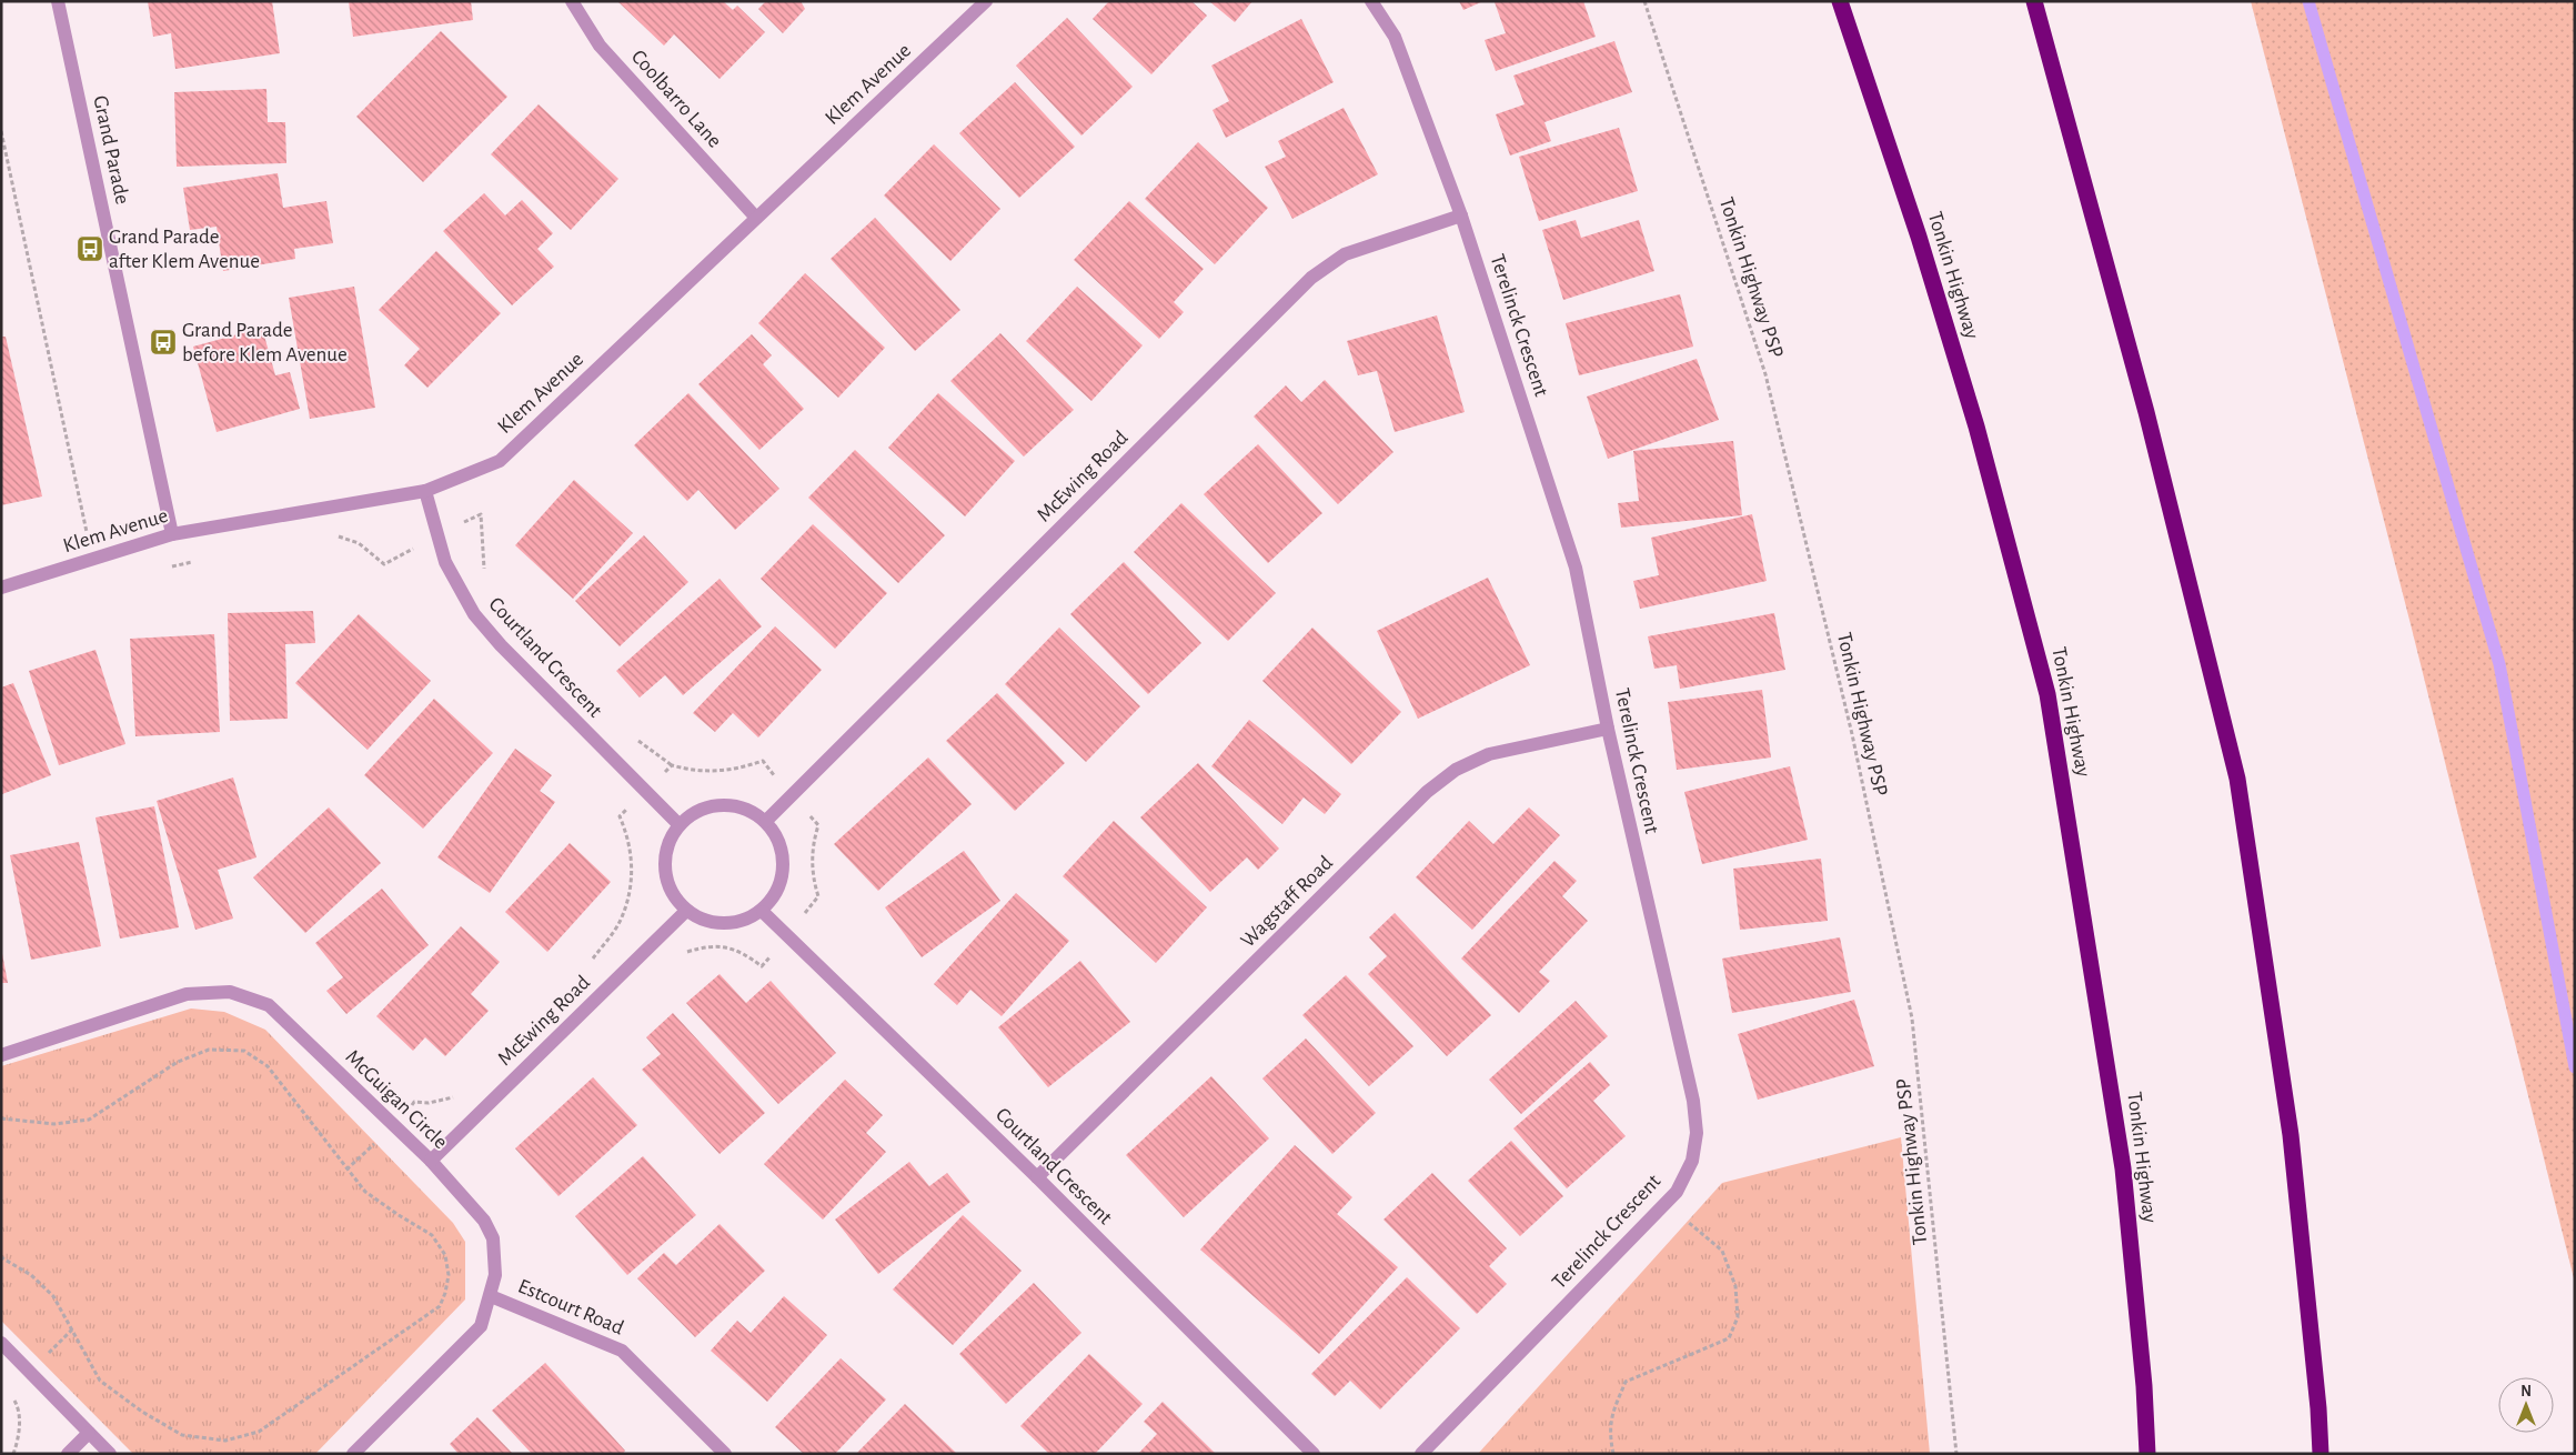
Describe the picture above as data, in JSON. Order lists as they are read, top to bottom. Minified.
{"streets":{"highway":["Tonkin Highway"],"street":["Klem Avenue","Coolbarro Lane","Grand Parade","Terelinck Crescent","McEwing Road","Courtland Crescent","Wagstaff Road","McGuigan Circle","Estcourt Road"],"path":["Tonkin Highway PSP"]},"crossings":[["Klem Avenue","Coolbarro Lane"],["Klem Avenue","Grand Parade"],["Klem Avenue","Courtland Crescent"],["Terelinck Crescent","McEwing Road"],["Terelinck Crescent","Wagstaff Road"],["McEwing Road","Courtland Crescent"],["McEwing Road","McGuigan Circle"],["Courtland Crescent","Wagstaff Road"],["McGuigan Circle","Estcourt Road"]],"places":{"bus stop":["Grand Parade after Klem Avenue","Grand Parade before Klem Avenue"]},"north":"top"}
